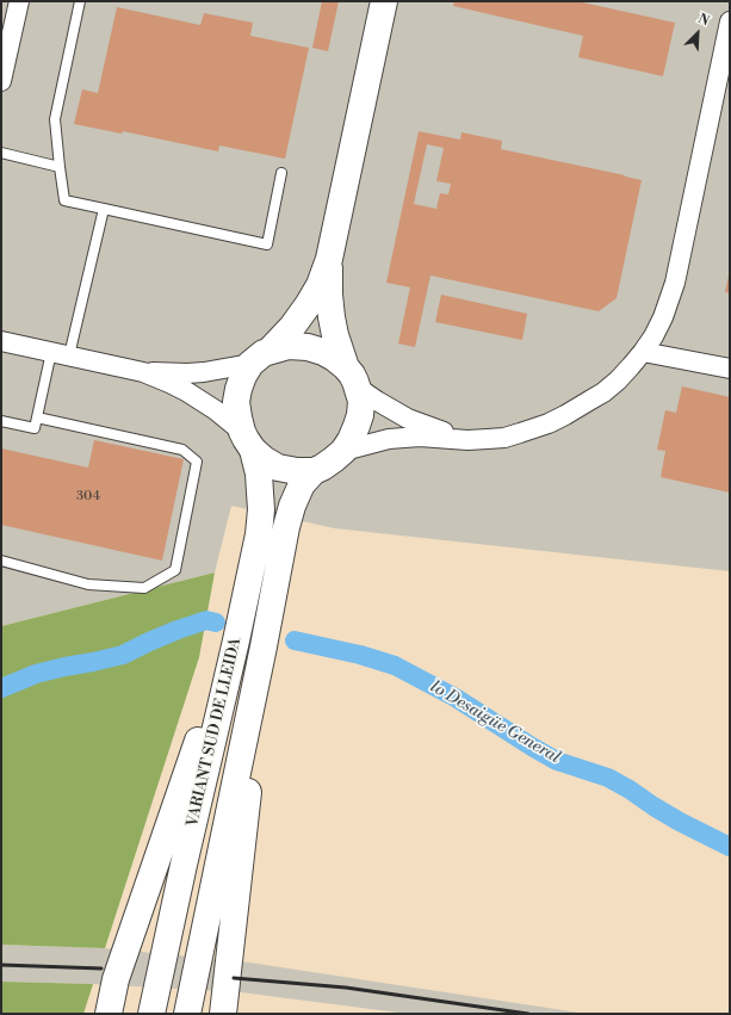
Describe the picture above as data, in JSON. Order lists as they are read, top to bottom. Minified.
{"streets":{"main road":["VARIANT SUD DE LLEIDA"]},"water":["lo Desaigüe General"],"house_numbers":["304"],"north":"top right"}
